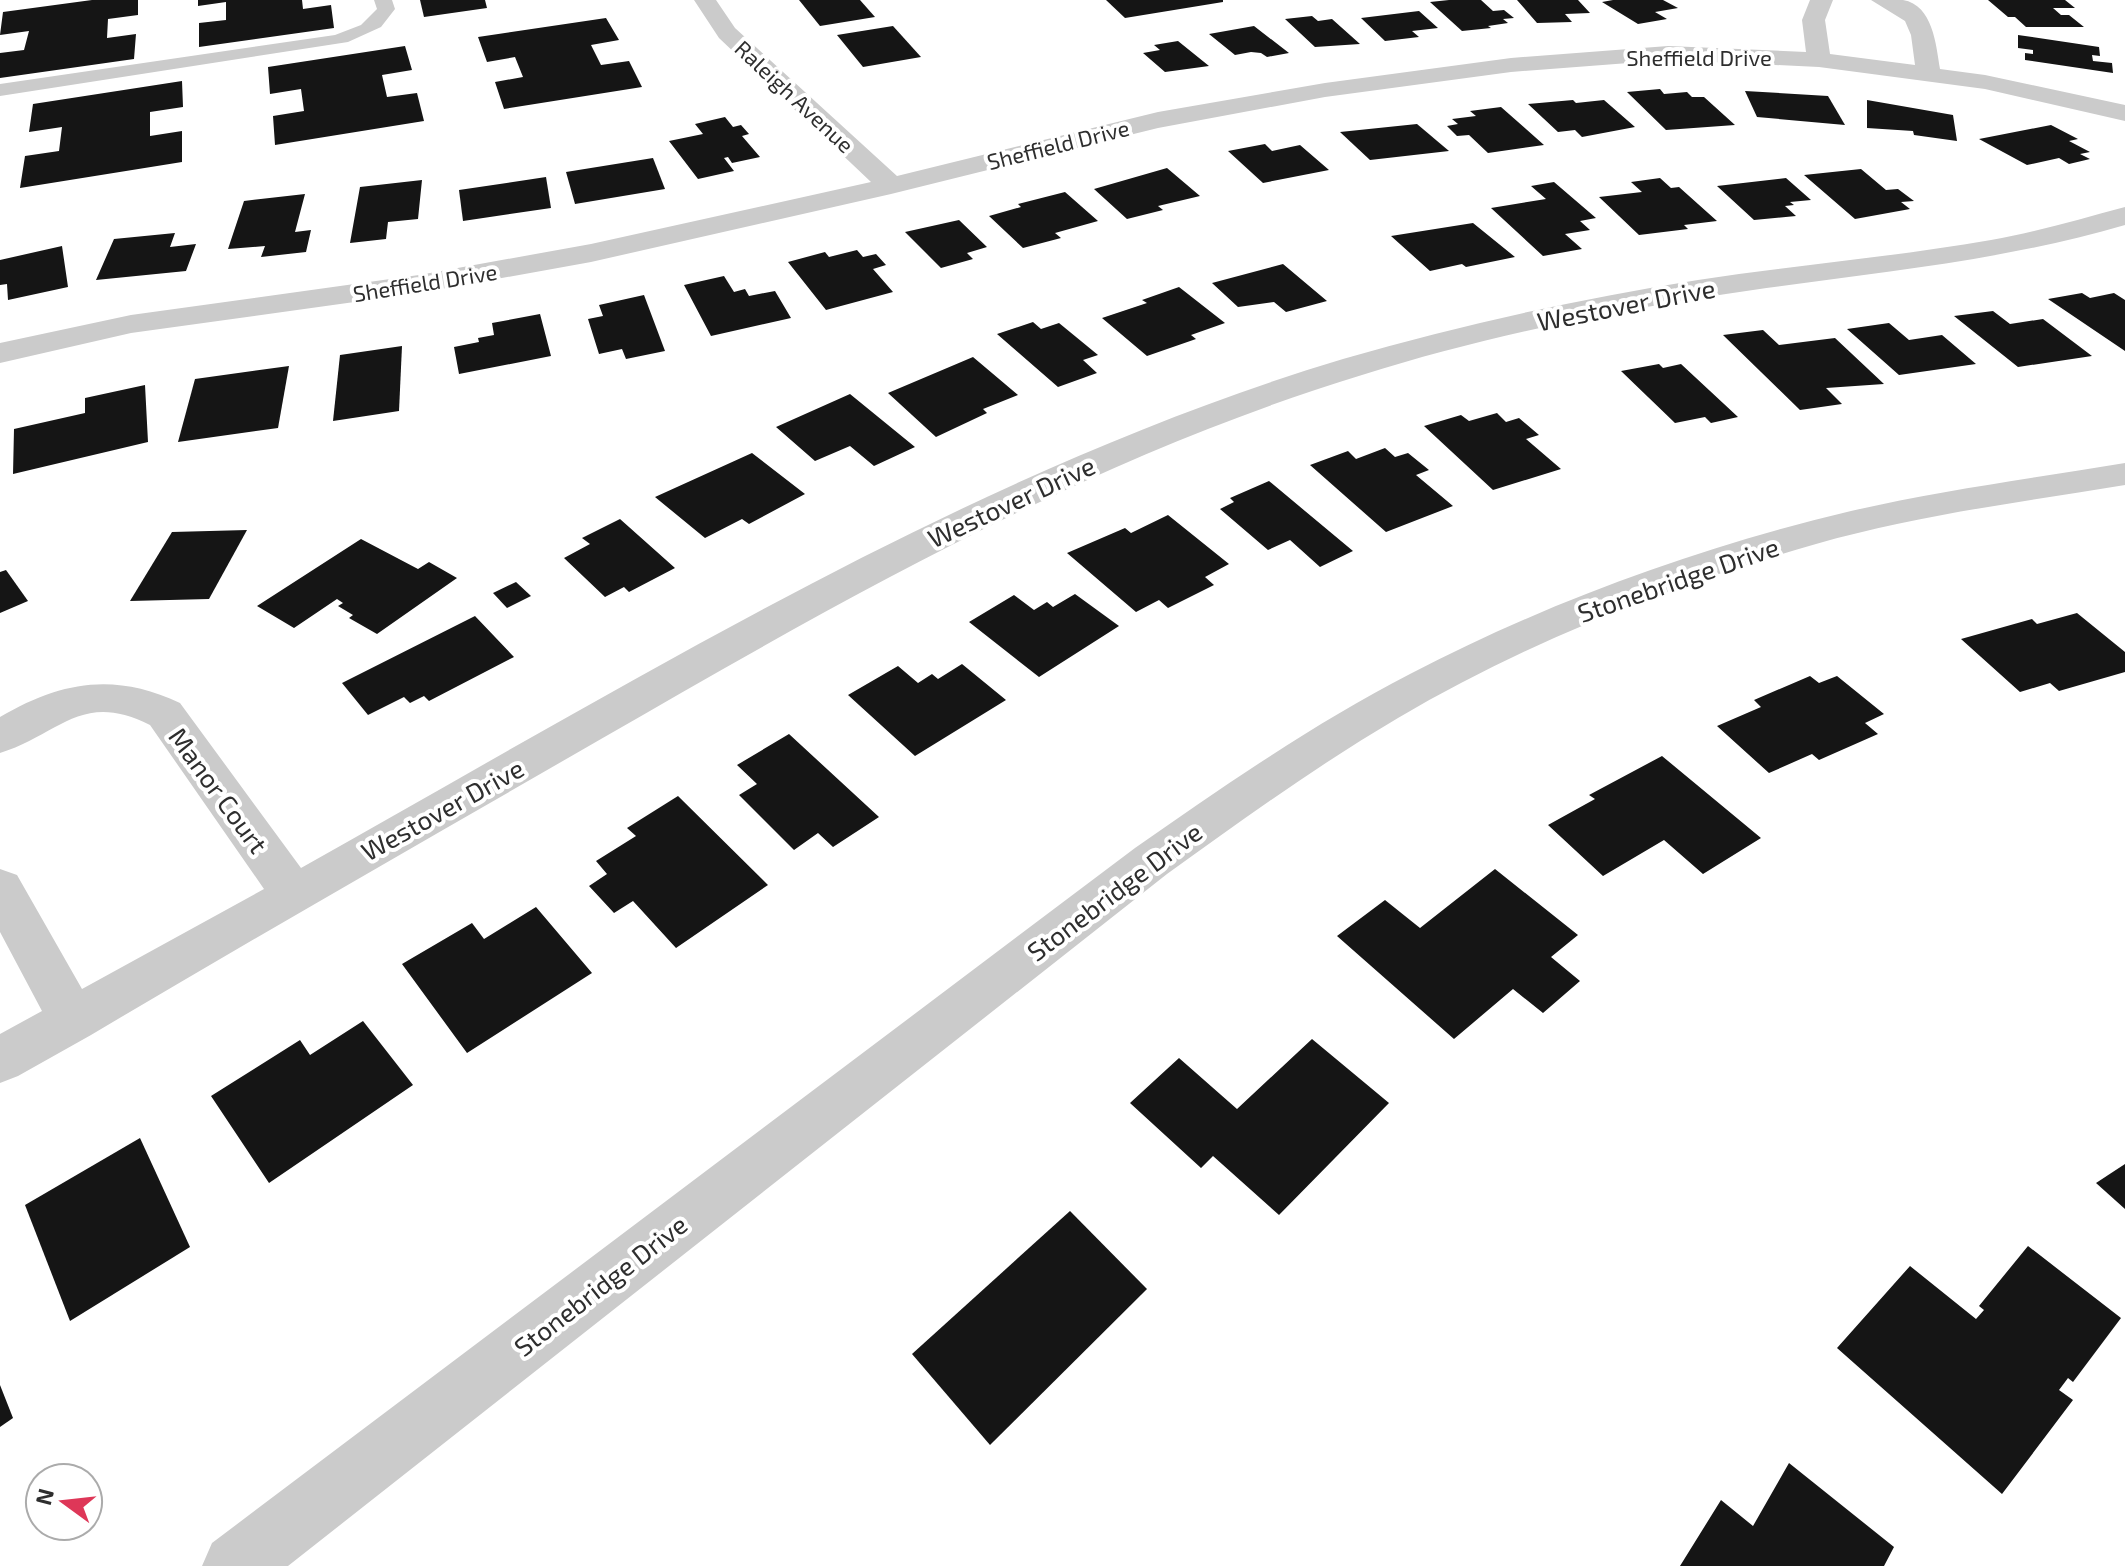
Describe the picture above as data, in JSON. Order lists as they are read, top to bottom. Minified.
{"streets":{"street":["Sheffield Drive","Raleigh Avenue","Westover Drive","Stonebridge Drive","Manor Court"]},"crossings":[["Sheffield Drive","Raleigh Avenue"],["Westover Drive","Manor Court"]],"north":"left"}
